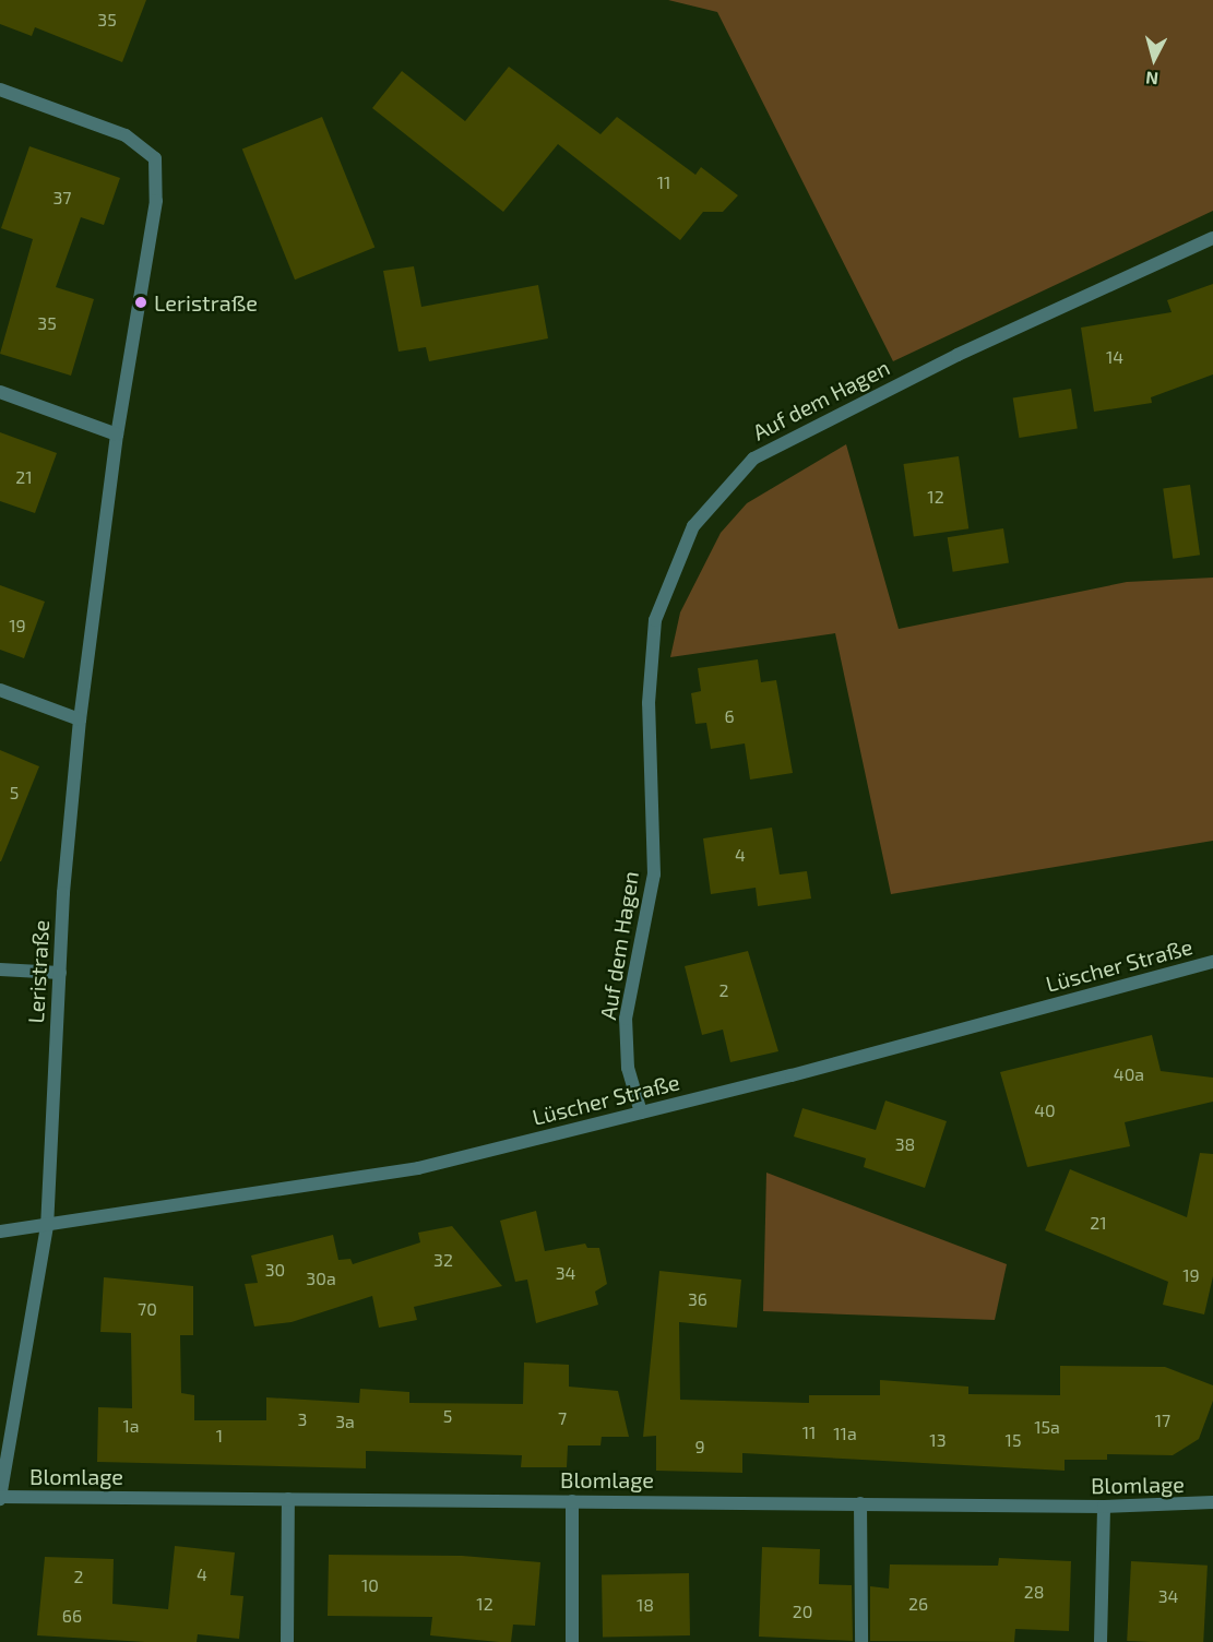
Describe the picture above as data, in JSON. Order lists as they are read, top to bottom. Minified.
{"streets":{"street":["Auf dem Hagen","Lüscher Straße","Leristraße","Blomlage"]},"crossings":[["Auf dem Hagen","Lüscher Straße"],["Lüscher Straße","Leristraße"],["Leristraße","Blomlage"]],"places":["Leristraße"],"house_numbers":["35","11","37","35","14","21","12","19","6","5","4","2","40a","40","38","21","32","30","34","19","30a","36","70","5","7","3","17","3a","1a","15a","11","11a","1","13","15","9","4","2","10","28","34","12","26","18","20","66"],"north":"bottom"}
